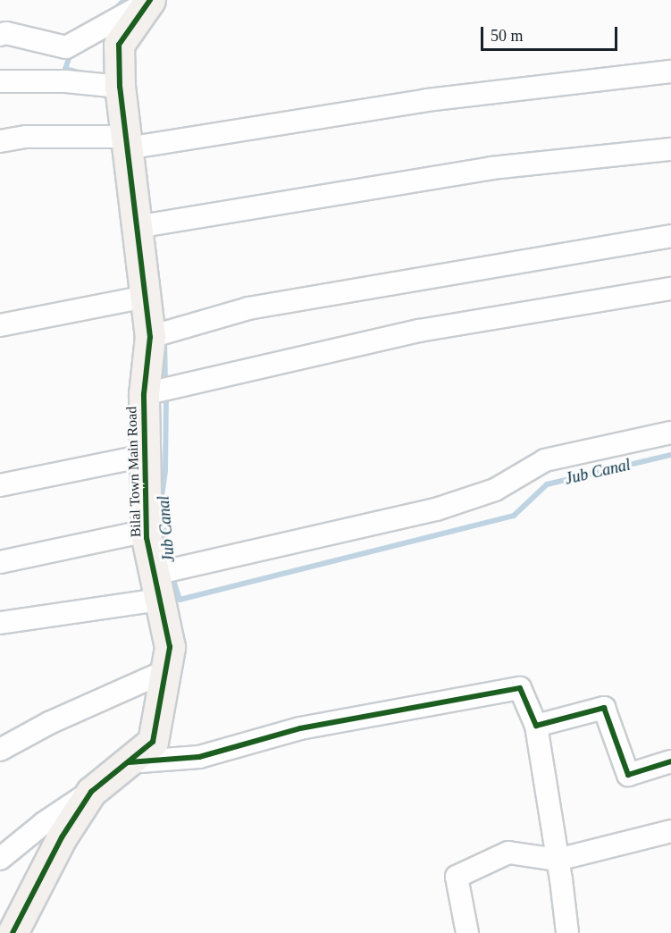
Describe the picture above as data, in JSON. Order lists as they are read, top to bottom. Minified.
{"streets":{"street":["Bilal Town Main Road"]},"water":["Jub Canal"],"scale_bar":"50 m"}
